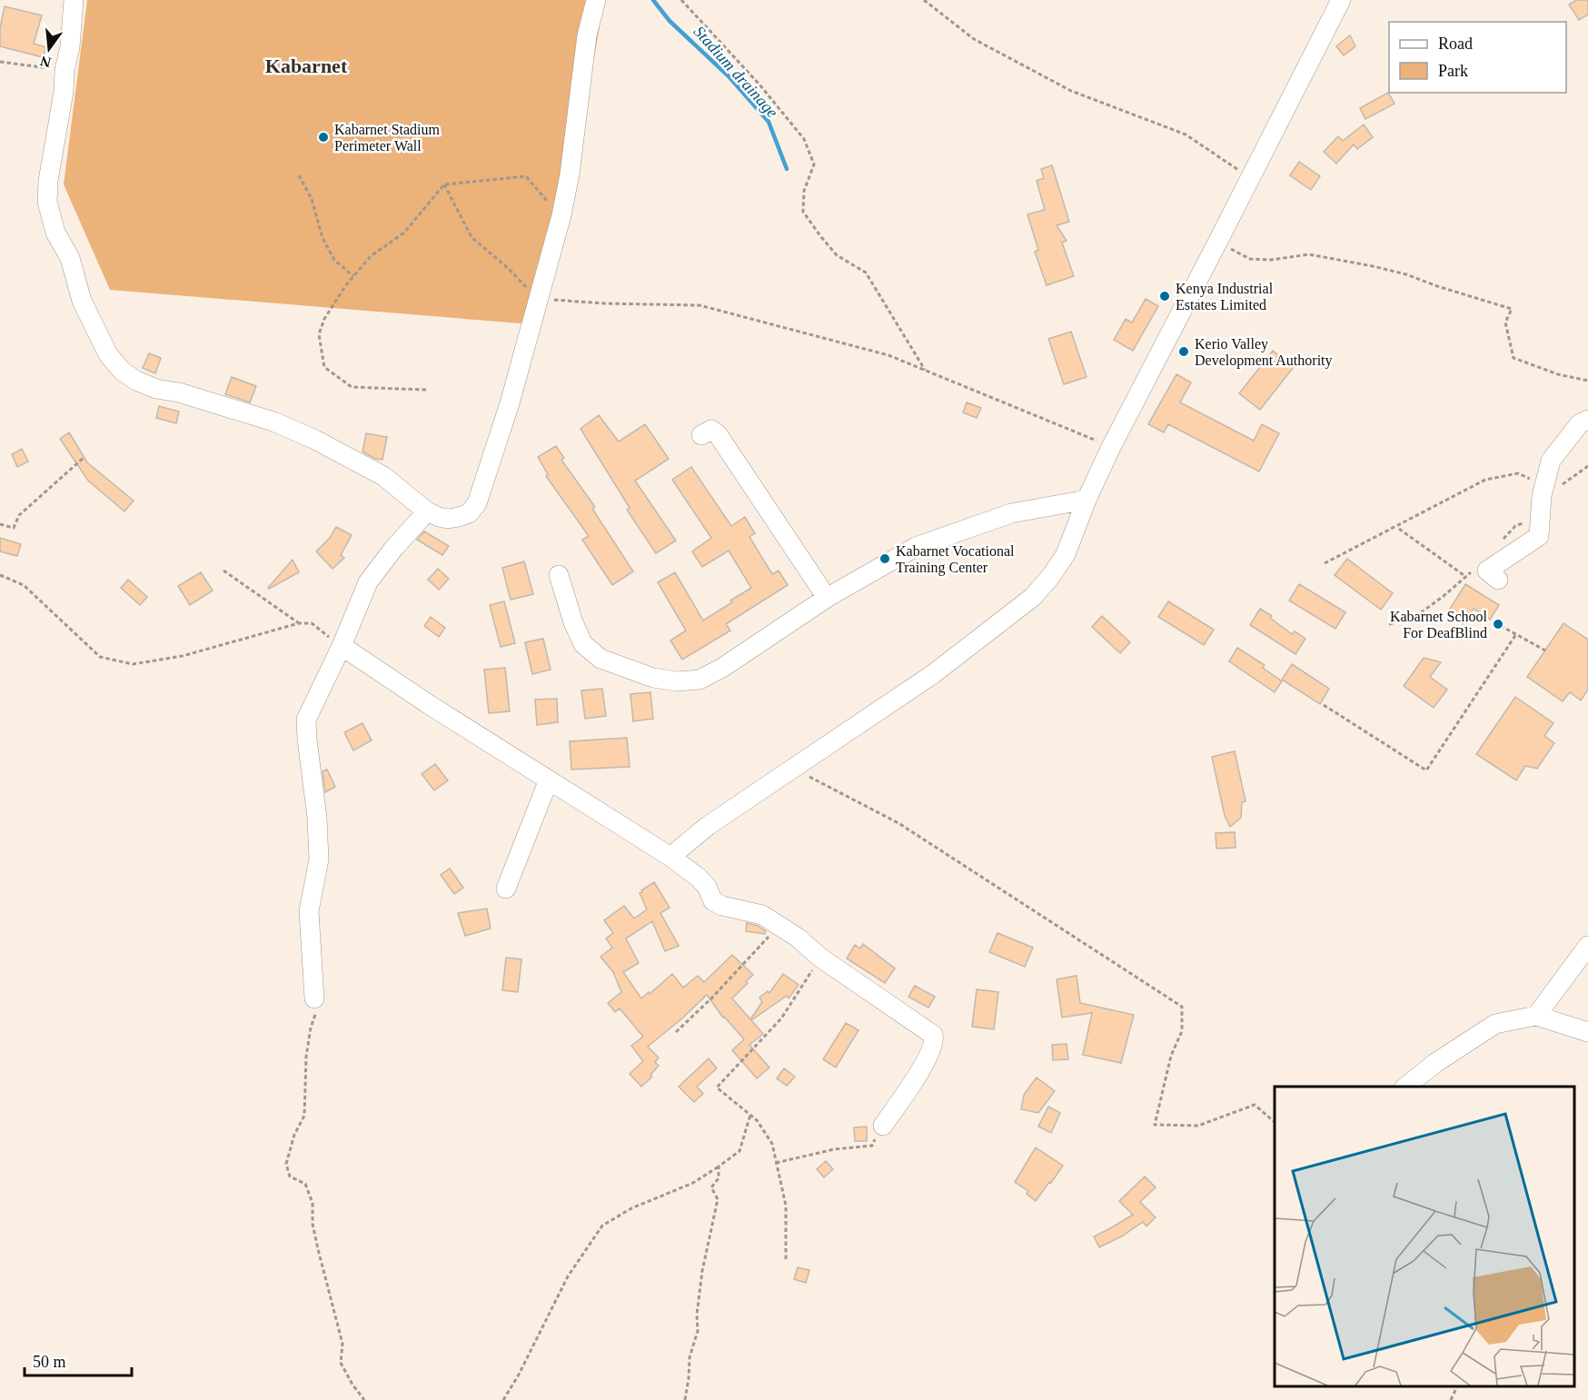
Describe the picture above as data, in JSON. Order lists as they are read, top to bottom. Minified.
{"districts":["Kabarnet"],"water":["Stadium drainage"],"places":["Kabarnet Stadium Perimeter Wall","Kenya Industrial Estates Limited","Kerio Valley Development Authority","Kabarnet Vocational Training Center","Kabarnet School For DeafBlind"],"legend":["Road","Park"],"scale_bar":"50 m","north":"bottom"}
